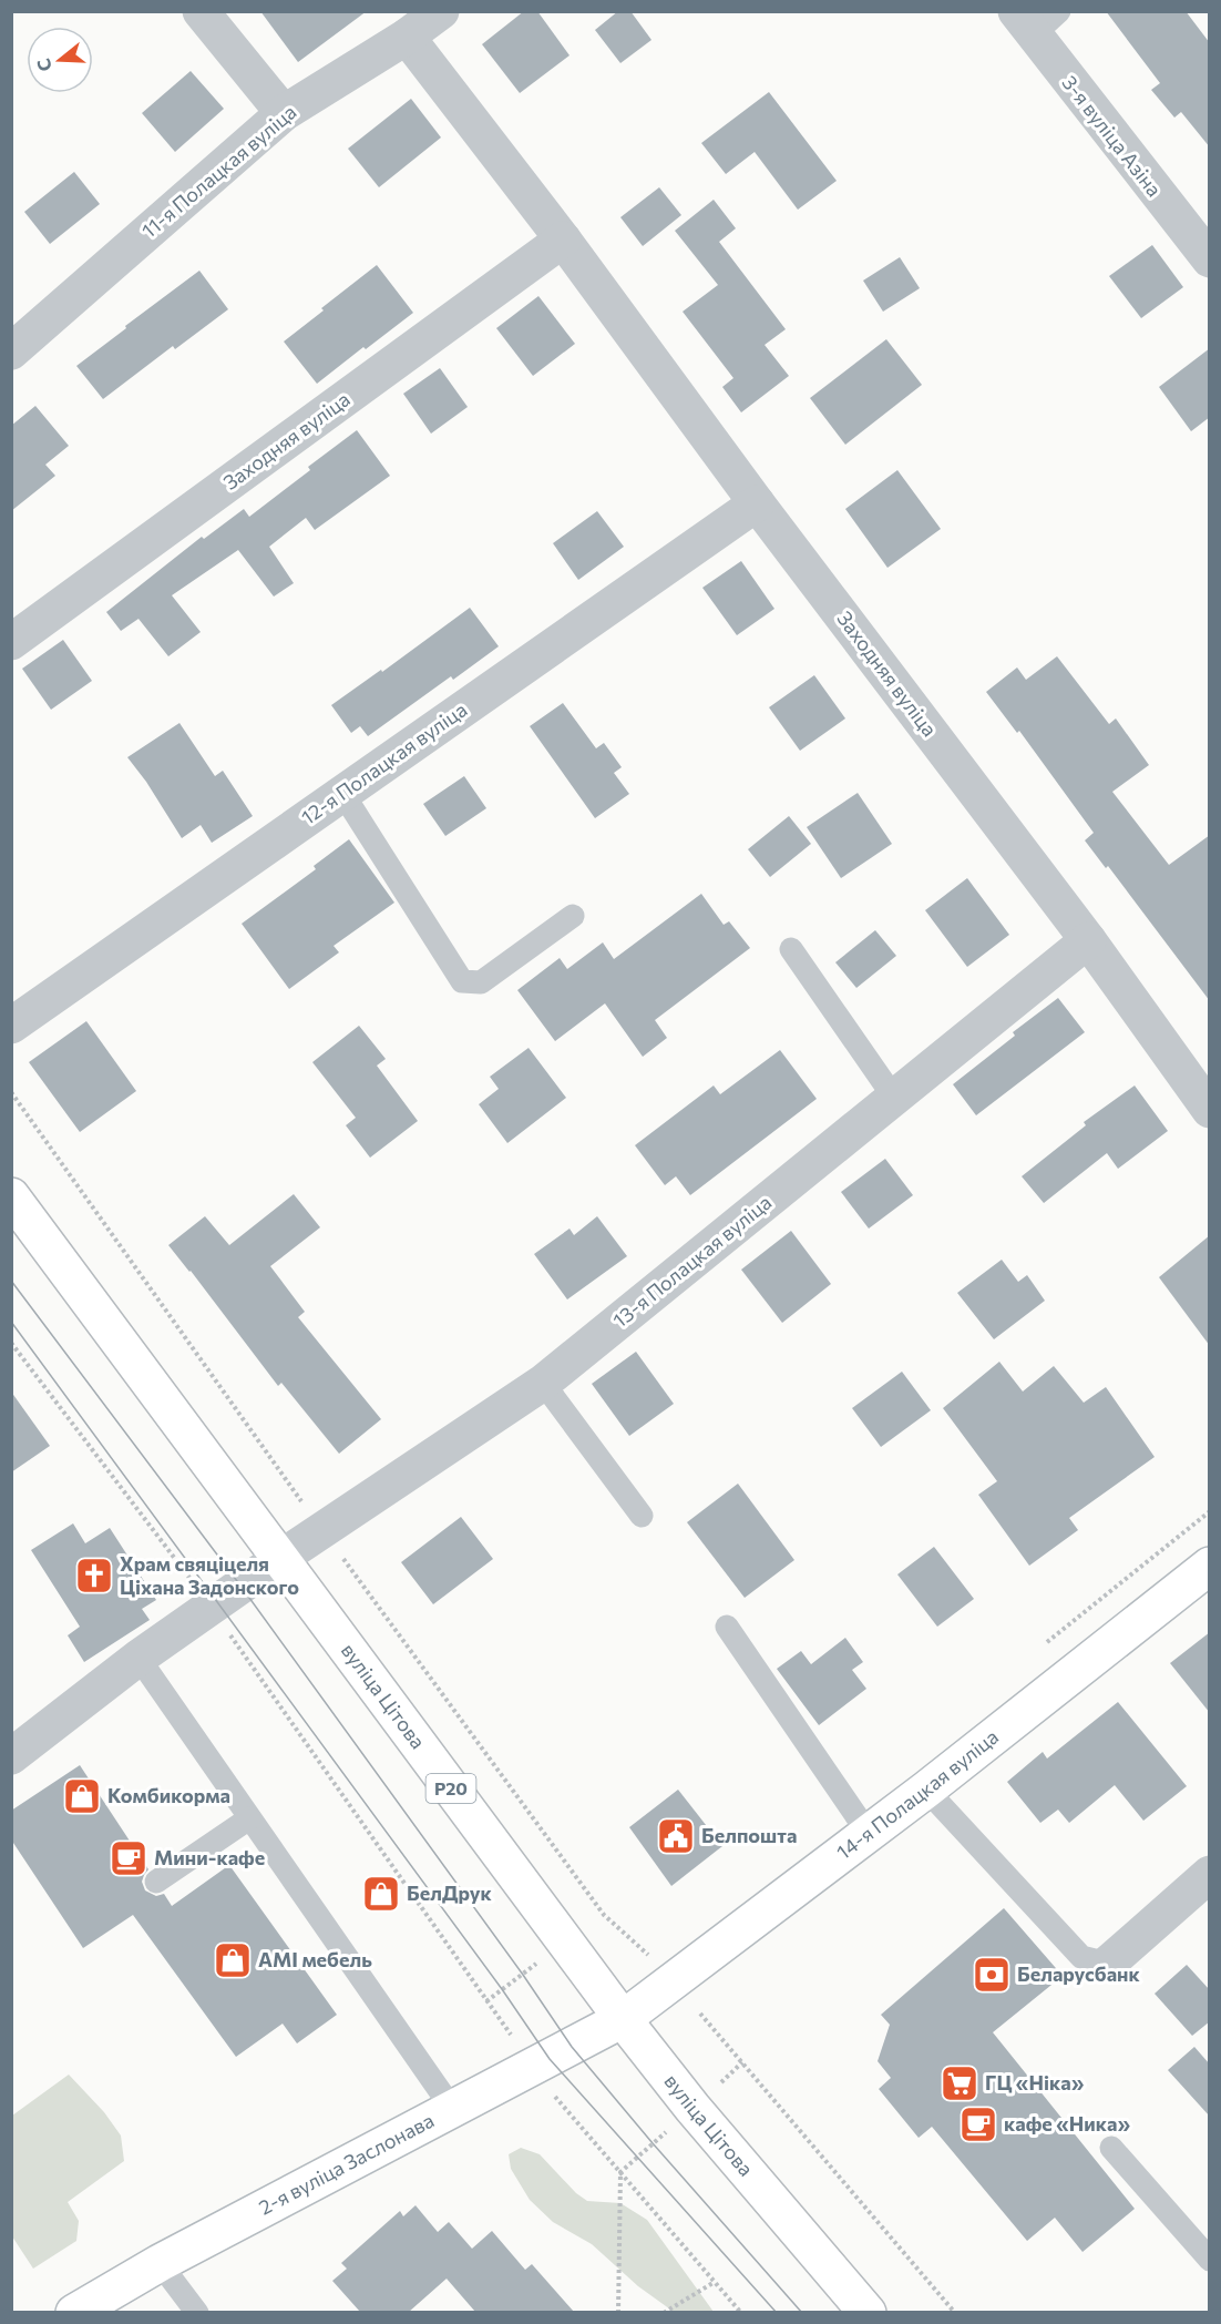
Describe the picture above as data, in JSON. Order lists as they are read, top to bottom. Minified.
{"streets":{"main road":["вуліца Цітова","Р20","14-я Полацкая вуліца","2-я вуліца Заслонава"],"street":["3-я вуліца Азіна","11-я Полацкая вуліца","Заходняя вуліца","12-я Полацкая вуліца","13-я Полацкая вуліца"]},"crossings":[["11-я Полацкая вуліца","Заходняя вуліца"],["Заходняя вуліца","12-я Полацкая вуліца"],["Заходняя вуліца","13-я Полацкая вуліца"],["13-я Полацкая вуліца","вуліца Цітова"],["вуліца Цітова","14-я Полацкая вуліца"],["вуліца Цітова","2-я вуліца Заслонава"],["14-я Полацкая вуліца","2-я вуліца Заслонава"]],"places":{"church":["Храм свяціцеля Ціхана Задонского"],"shop":["Комбикорма","БелДрук","AMI мебель"],"public building":["Белпошта"],"cafe":["Мини-кафе","кафе «Ника»"],"bank":["Беларусбанк"],"supermarket":["ГЦ «Ніка»"]},"north":"left"}
